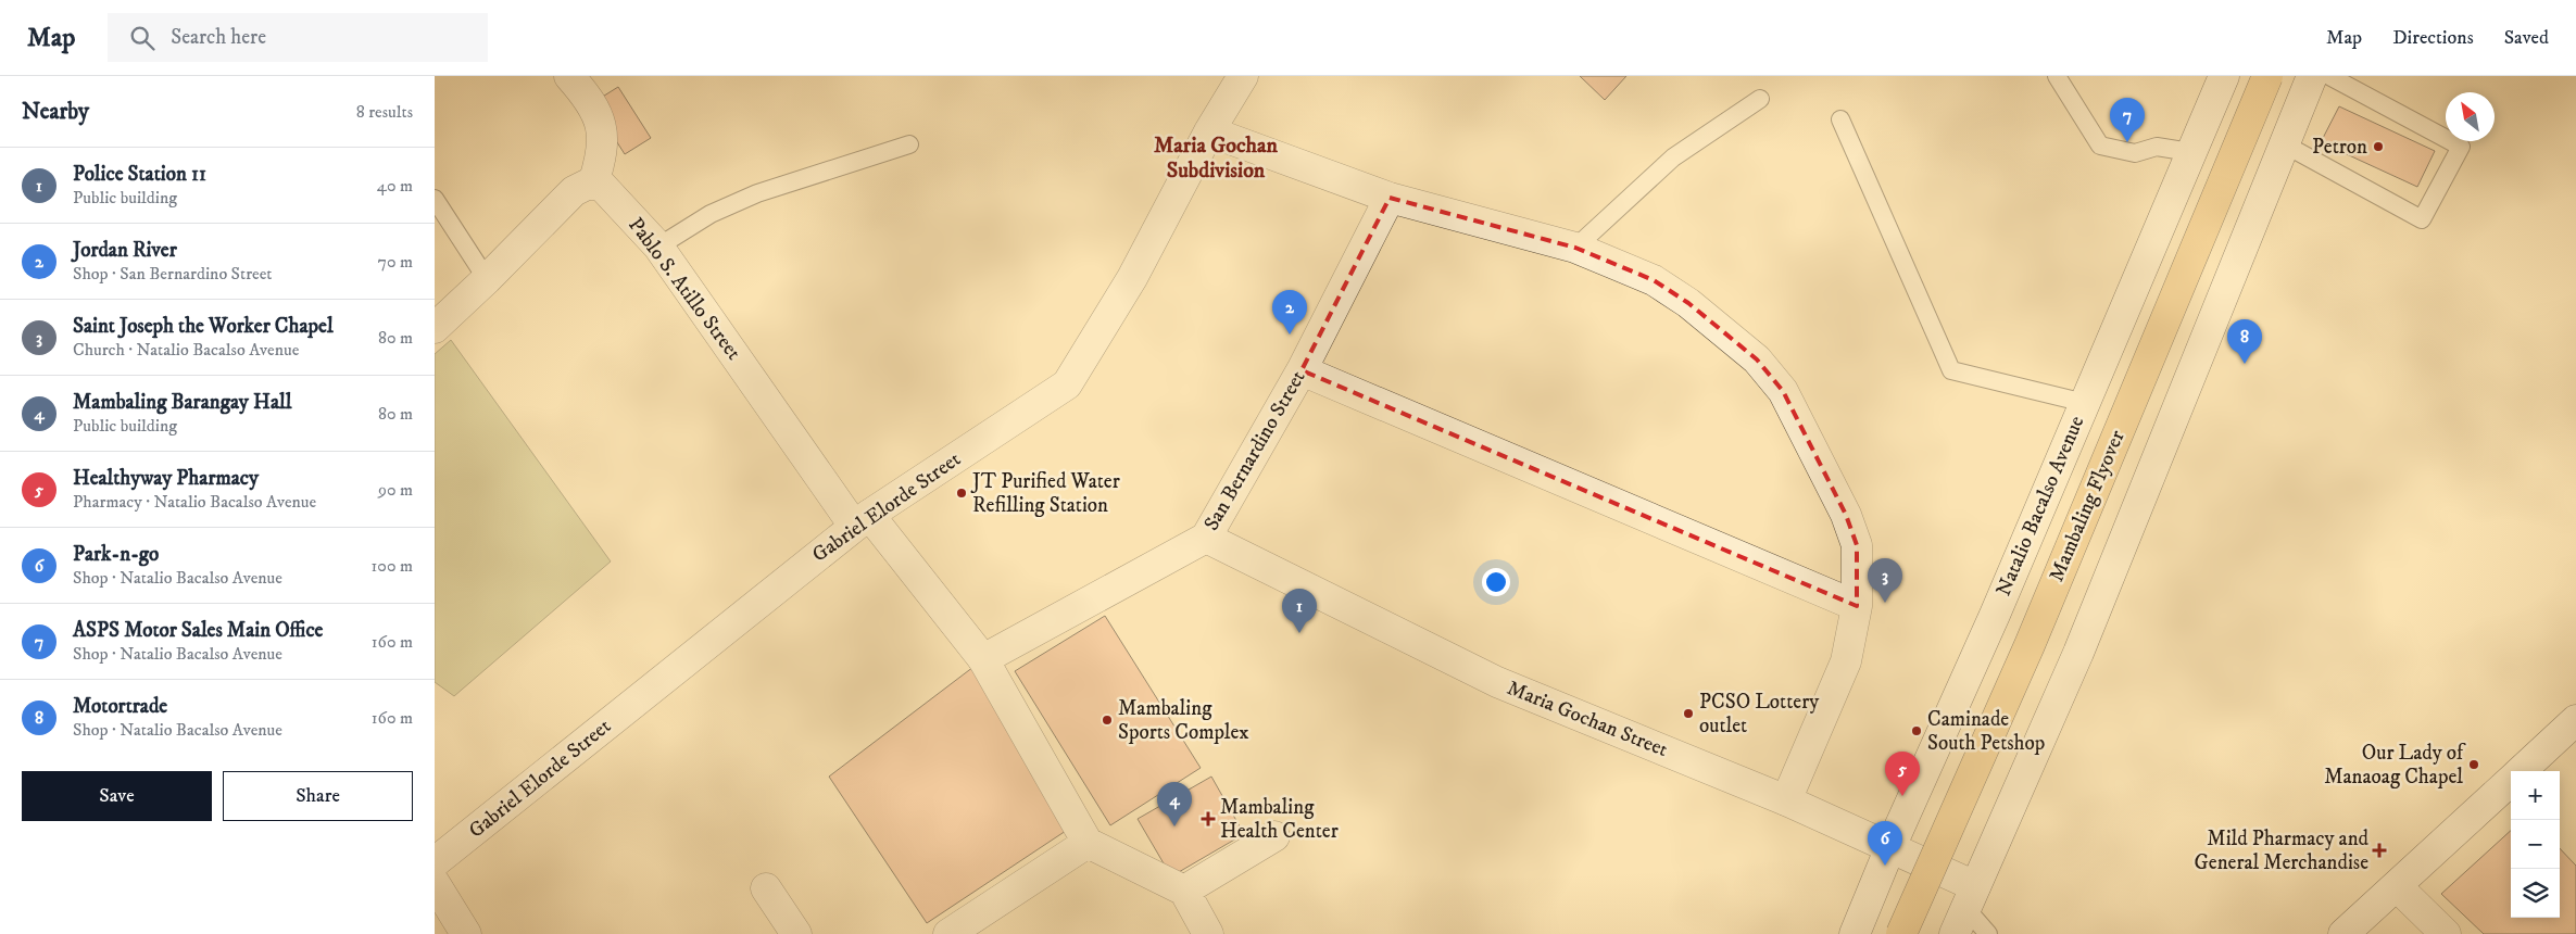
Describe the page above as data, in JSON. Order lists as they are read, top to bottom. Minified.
{"streets":{"main road":["Mambaling Flyover"],"street":["Pablo S. Atillo Street","San Bernardino Street","Natalio Bacalso Avenue","Gabriel Elorde Street","Maria Gochan Street"]},"crossings":[["Pablo S. Atillo Street","Gabriel Elorde Street"],["San Bernardino Street","Maria Gochan Street"],["Natalio Bacalso Avenue","Maria Gochan Street"]],"districts":["Maria Gochan Subdivision"],"places":{"other":["Petron","JT Purified Water Refilling Station","PCSO Lottery outlet","Mambaling Sports Complex","Caminade South Petshop","Our Lady of Manaoag Chapel"],"health":["Mambaling Health Center","Mild Pharmacy and General Merchandise"]},"north":"top left","page":{"header":"Map","search":"Search here","nav":["Map","Directions","Saved"],"heading":["Nearby","8 results"],"pins":["7","2","8","3","1","5","4","6"],"list":[{"mark":"1","name":"Police Station 11","note":"Public building","value":"40 m"},{"mark":"2","name":"Jordan River","note":"Shop · San Bernardino Street","value":"70 m"},{"mark":"3","name":"Saint Joseph the Worker Chapel","note":"Church · Natalio Bacalso Avenue","value":"80 m"},{"mark":"4","name":"Mambaling Barangay Hall","note":"Public building","value":"80 m"},{"mark":"5","name":"Healthyway Pharmacy","note":"Pharmacy · Natalio Bacalso Avenue","value":"90 m"},{"mark":"6","name":"Park-n-go","note":"Shop · Natalio Bacalso Avenue","value":"100 m"},{"mark":"7","name":"ASPS Motor Sales Main Office","note":"Shop · Natalio Bacalso Avenue","value":"160 m"},{"mark":"8","name":"Motortrade","note":"Shop · Natalio Bacalso Avenue","value":"160 m"}],"buttons":["Save","Share"],"map_buttons":["+","−"]}}
